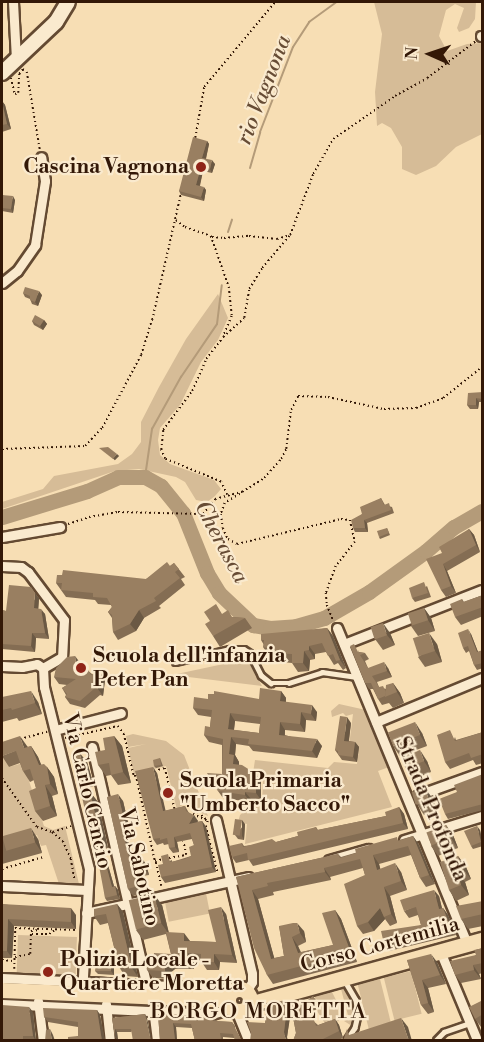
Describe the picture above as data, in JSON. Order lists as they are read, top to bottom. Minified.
{"streets":{"main road":["Corso Cortemilia"],"street":["Via Carlo Cencio","Strada Profonda","Via Sabotino"]},"crossings":[["Strada Profonda","Corso Cortemilia"]],"districts":["BORGO MORETTA"],"water":["rio Vagnona","Cherasca"],"places":["Cascina Vagnona","Scuola dell'infanzia Peter Pan","Scuola Primaria \"Umberto Sacco\"","Polizia Locale - Quartiere Moretta"],"north":"left"}
